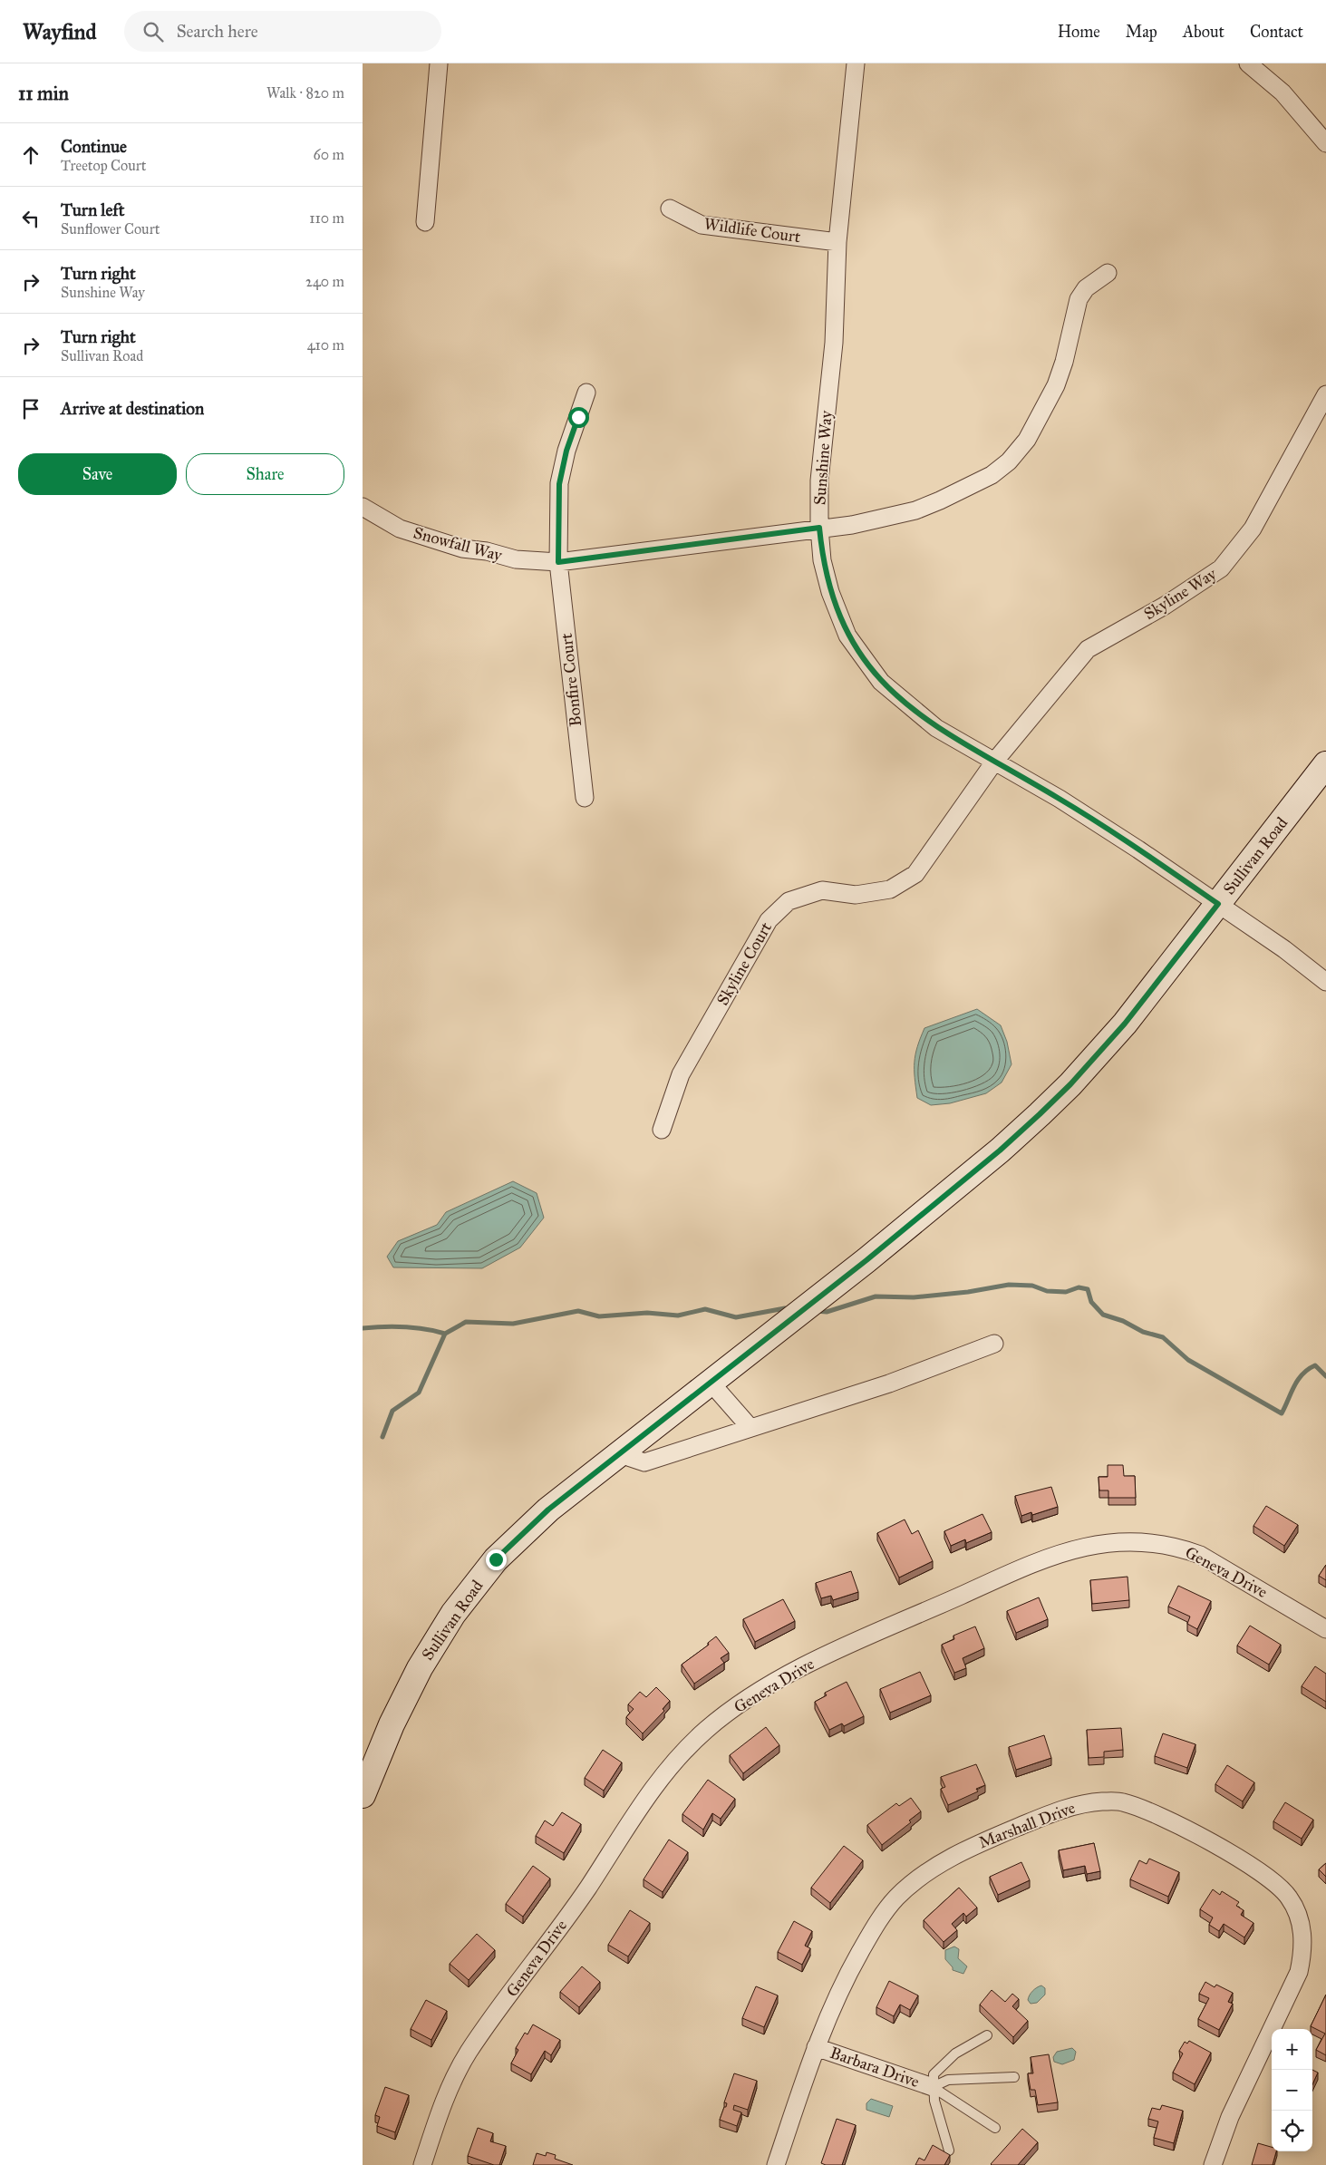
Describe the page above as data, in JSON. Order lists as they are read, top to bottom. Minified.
{"streets":{"street":["Wildlife Court","Sunshine Way","Snowfall Way","Skyline Way","Bonfire Court","Sullivan Road","Skyline Court","Geneva Drive","Marshall Drive","Barbara Drive"]},"crossings":[["Wildlife Court","Sunshine Way"],["Sunshine Way","Snowfall Way"],["Sunshine Way","Skyline Way"],["Sunshine Way","Sullivan Road"],["Sunshine Way","Skyline Court"],["Snowfall Way","Bonfire Court"],["Skyline Way","Skyline Court"],["Marshall Drive","Barbara Drive"]],"page":{"header":"Wayfind","search":"Search here","nav":["Home","Map","About","Contact"],"heading":["11 min","Walk · 820 m"],"list":[["Continue","Treetop Court","60 m"],["Turn left","Sunflower Court","110 m"],["Turn right","Sunshine Way","240 m"],["Turn right","Sullivan Road","410 m"],"Arrive at destination"],"buttons":["Save","Share"],"map_buttons":["+","−"]}}
